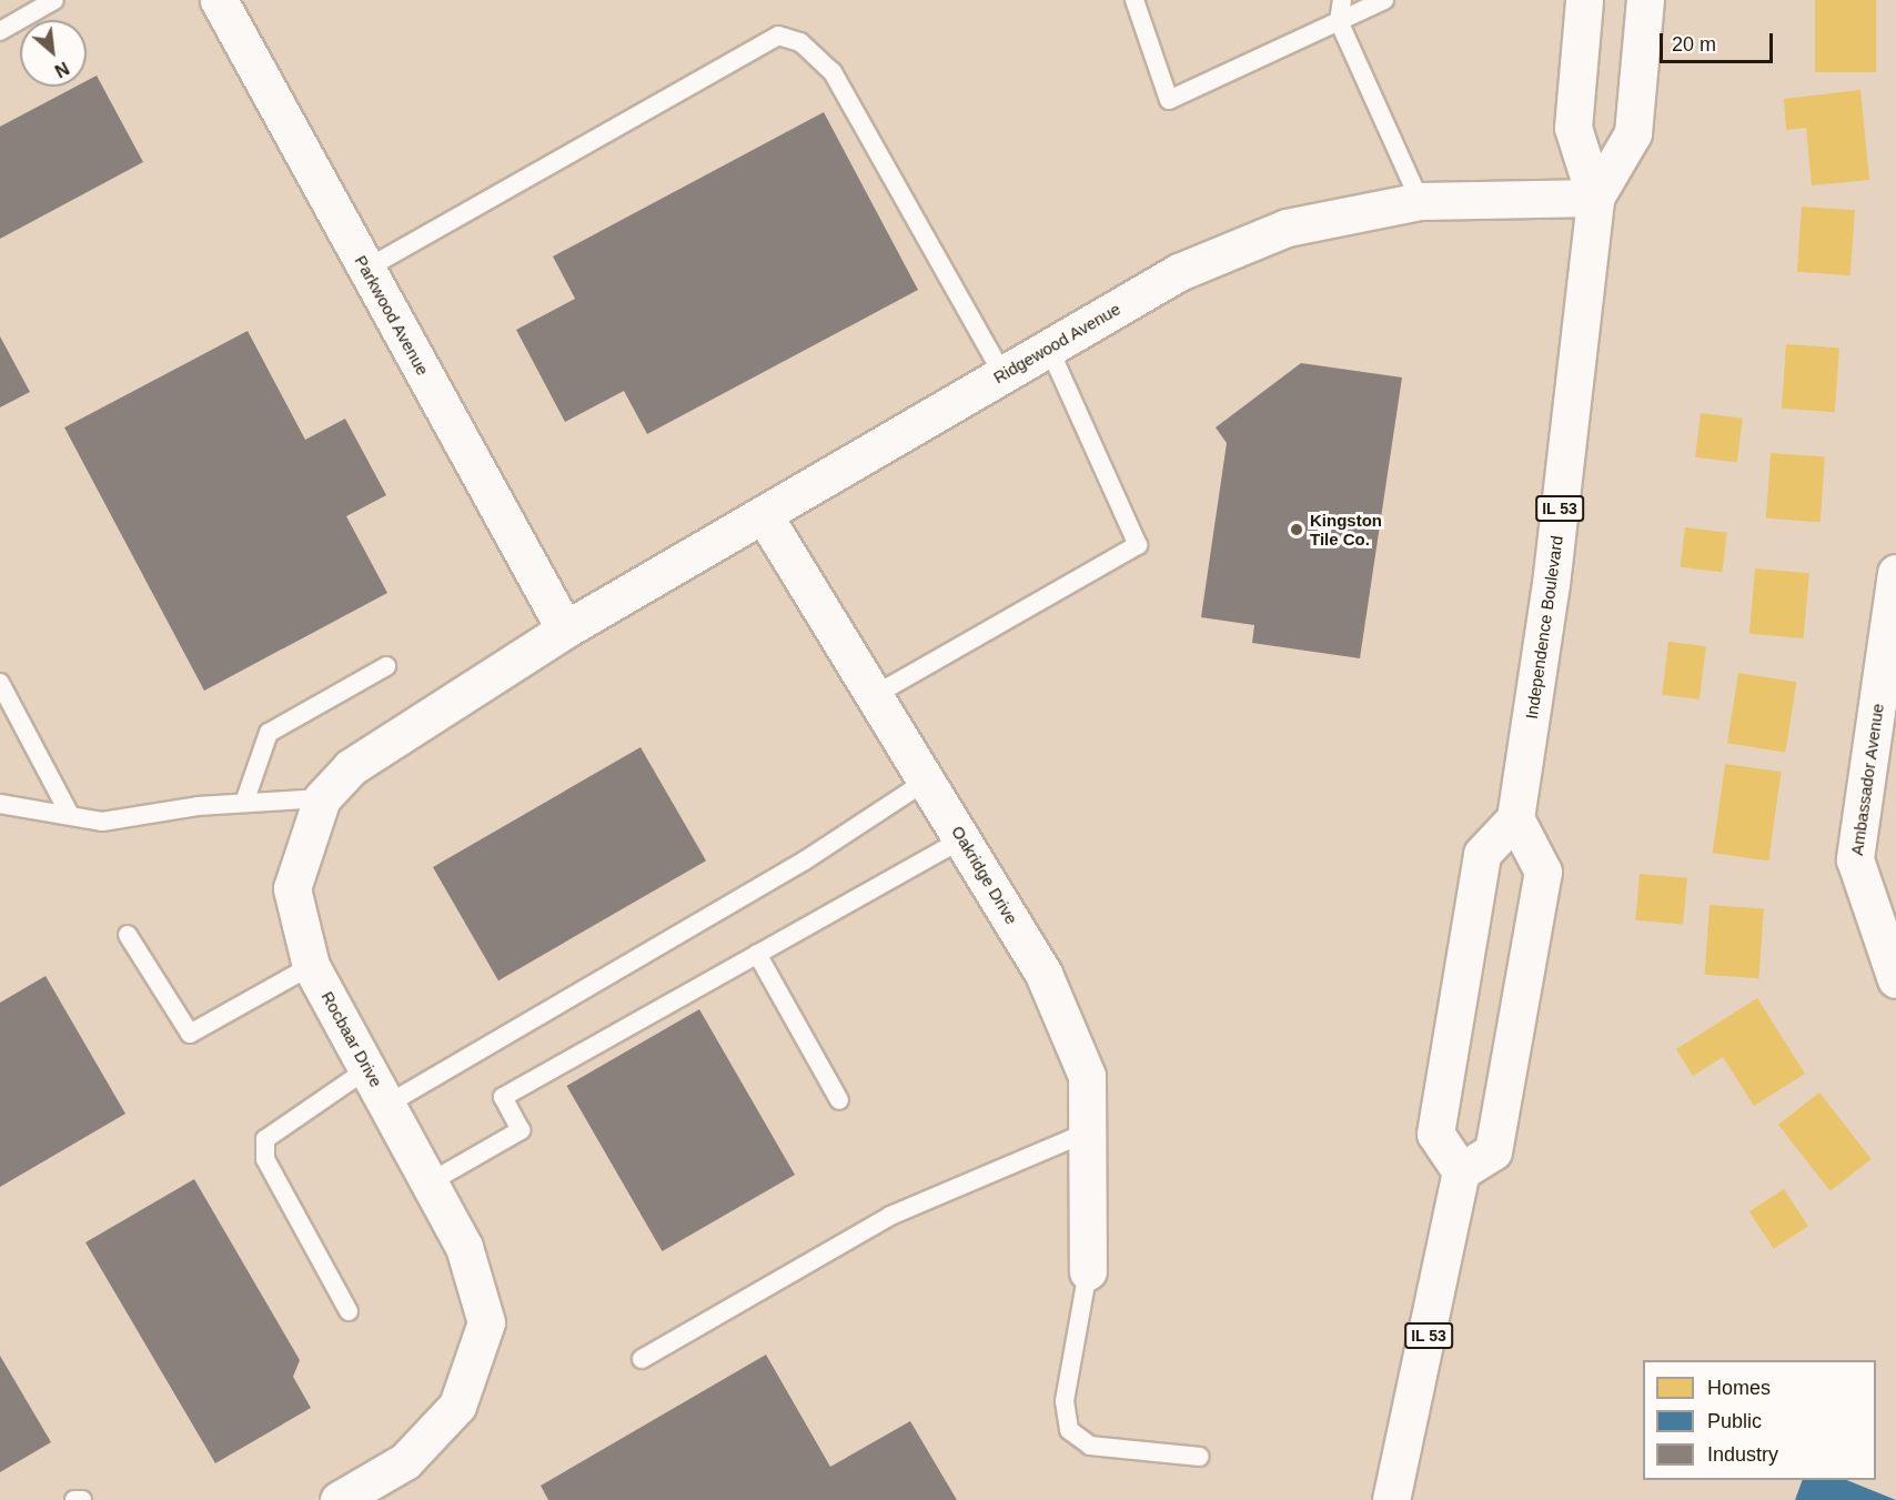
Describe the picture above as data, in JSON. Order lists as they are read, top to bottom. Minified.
{"streets":{"street":["Parkwood Avenue","Ridgewood Avenue","IL 53","Independence Boulevard","Ambassador Avenue","Oakridge Drive","Rocbaar Drive"]},"crossings":[["Parkwood Avenue","Ridgewood Avenue"],["Parkwood Avenue","Rocbaar Drive"],["Ridgewood Avenue","Independence Boulevard"],["Ridgewood Avenue","Oakridge Drive"],["Ridgewood Avenue","Rocbaar Drive"]],"places":["Kingston Tile Co."],"legend":["Homes","Public","Industry"],"scale_bar":"20 m","north":"bottom right"}
